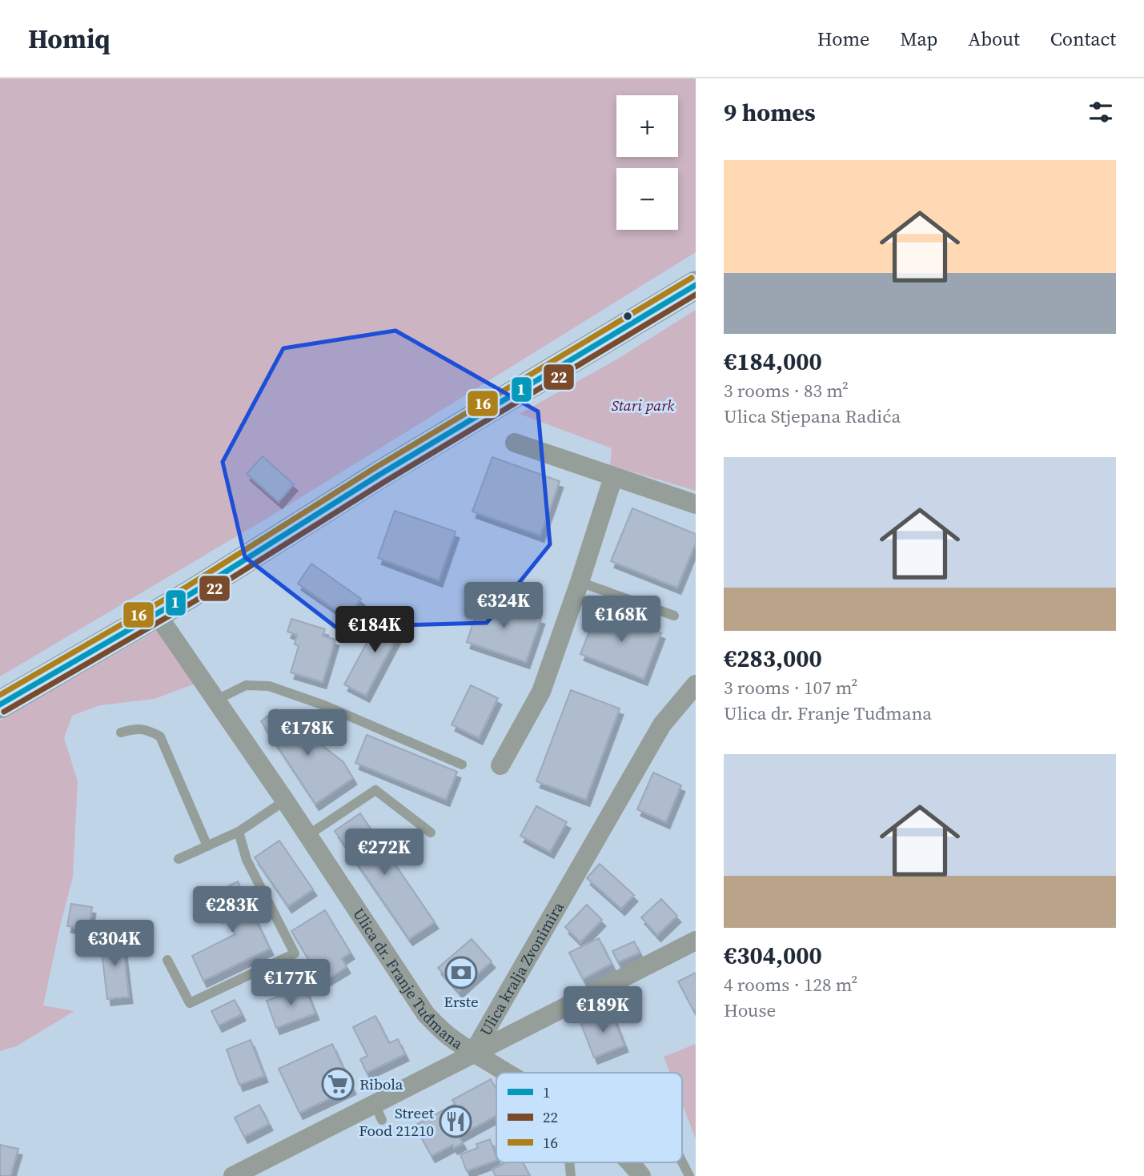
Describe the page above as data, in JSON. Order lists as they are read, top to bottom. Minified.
{"streets":{"street":["Ulica kralja Zvonimira","Ulica dr. Franje Tuđmana"]},"crossings":[["Ulica kralja Zvonimira","Ulica dr. Franje Tuđmana"]],"parks":["Stari park"],"places":{"bank":["Erste"],"supermarket":["Ribola"],"restaurant":["Street Food 21210"]},"lines":["transit line 16","transit line 1","transit line 22"],"legend":["1","22","16"],"page":{"header":"Homiq","nav":["Home","Map","About","Contact"],"heading":"9 homes","map_buttons":["+","−"],"list":[{"name":"€184,000","note":"3 rooms · 83 m² · Ulica Stjepana Radića"},{"name":"€283,000","note":"3 rooms · 107 m² · Ulica dr. Franje Tuđmana"},{"name":"€304,000","note":"4 rooms · 128 m² · House"}],"price":["€324K","€168K","€184K","€178K","€272K","€283K","€304K","€177K","€189K"]}}
